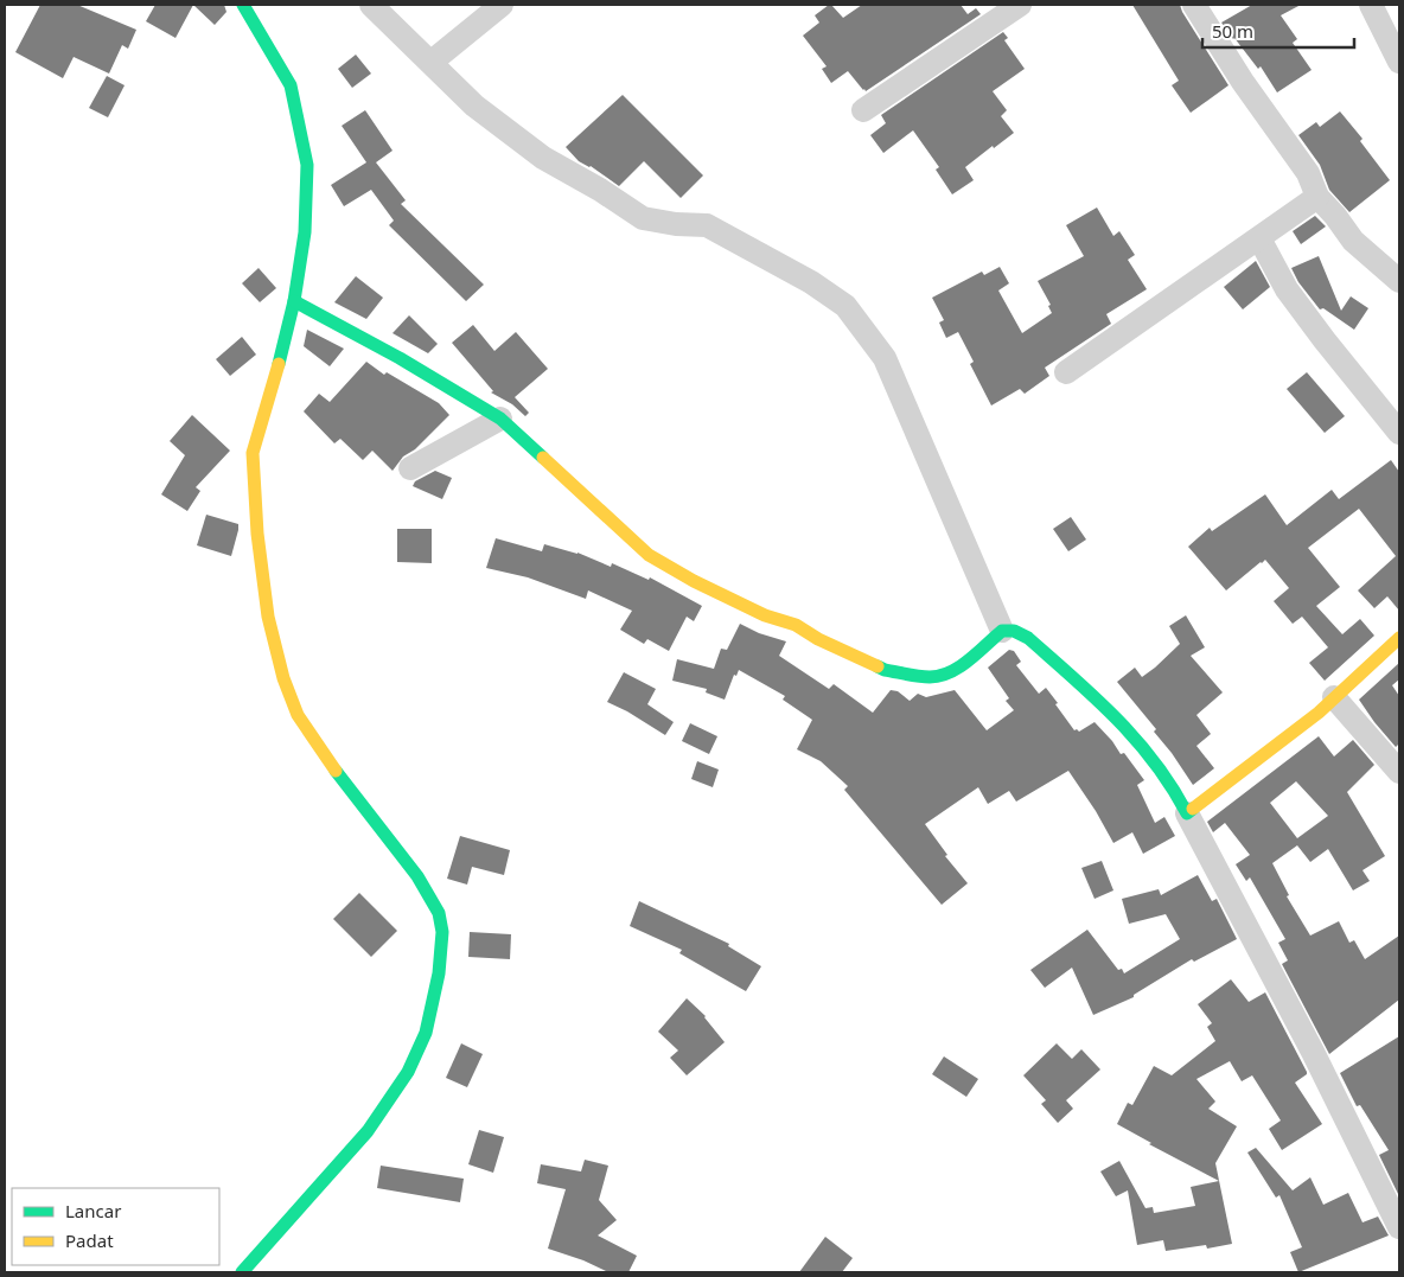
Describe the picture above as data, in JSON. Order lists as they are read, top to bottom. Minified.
{"legend":["Lancar","Padat"],"scale_bar":"50 m"}
